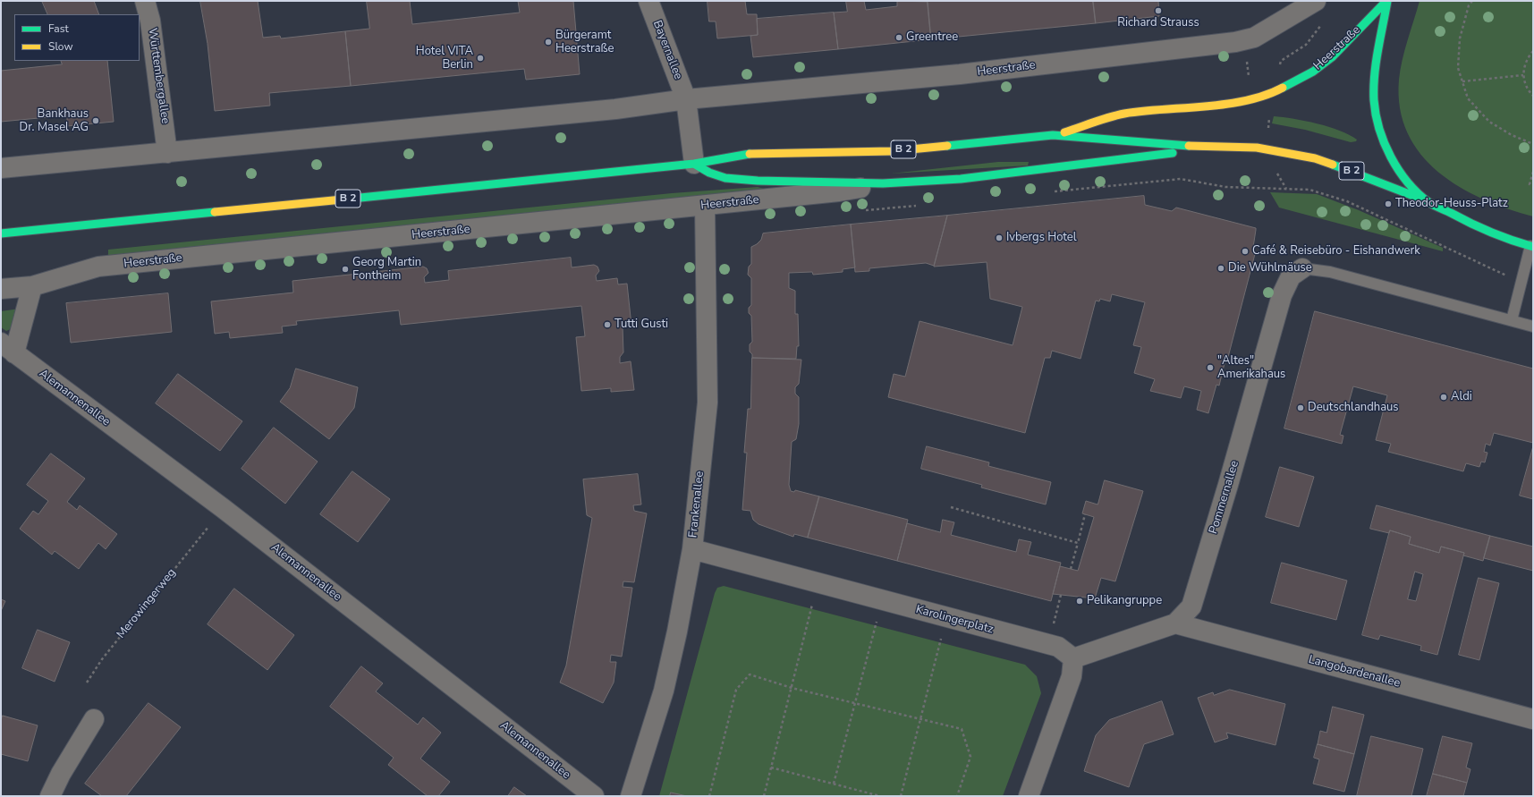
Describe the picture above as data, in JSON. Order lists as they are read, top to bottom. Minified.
{"streets":{"main road":["Heerstraße","B 2"],"street":["Bayernallee","Württembergallee","Alemannenallee","Pommernallee","Frankenallee","Karolingerplatz","Langobardenallee"],"path":["Merowingerweg"]},"crossings":[["Heerstraße","Bayernallee"],["Heerstraße","Württembergallee"],["Heerstraße","B 2"],["Heerstraße","Alemannenallee"],["Heerstraße","Frankenallee"],["Pommernallee","Karolingerplatz"],["Pommernallee","Langobardenallee"],["Frankenallee","Karolingerplatz"]],"places":["Richard Strauss","Greentree","Bürgeramt Heerstraße","Hotel VITA Berlin","Bankhaus Dr. Masel AG","Theodor-Heuss-Platz","Ivbergs Hotel","Café & Reisebüro - Eishandwerk","Die Wühlmäuse","Georg Martin Fontheim","Tutti Gusti","\"Altes\" Amerikahaus","Aldi","Deutschlandhaus","Pelikangruppe"],"legend":["Fast","Slow"]}
